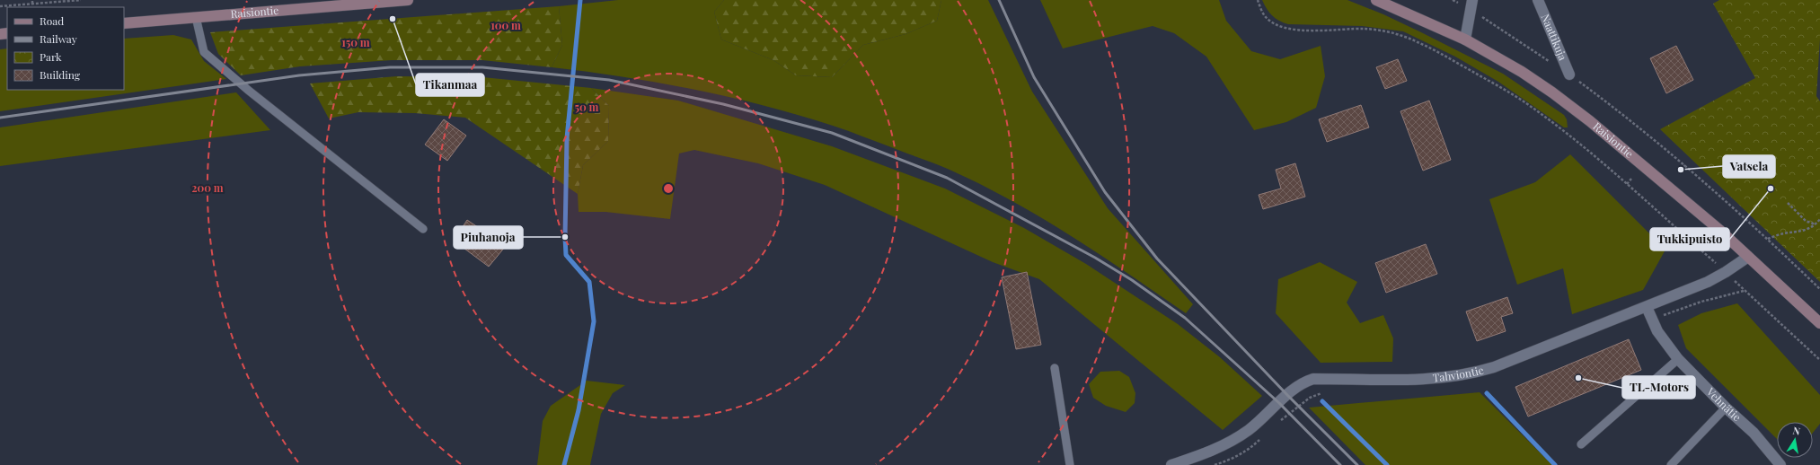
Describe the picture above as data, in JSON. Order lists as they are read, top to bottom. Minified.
{"streets":{"main road":["Raisiontie"],"street":["Naattikuja","Tahviontie","Vehnätie"]},"crossings":[["Raisiontie","Tahviontie"],["Tahviontie","Vehnätie"]],"places":["Tikanmaa","Vatsela","Tukkipuisto","Piuhanoja","TL-Motors"],"legend":["Road","Railway","Park","Building"],"north":"top","rings":["100 m","150 m","50 m","200 m"]}
